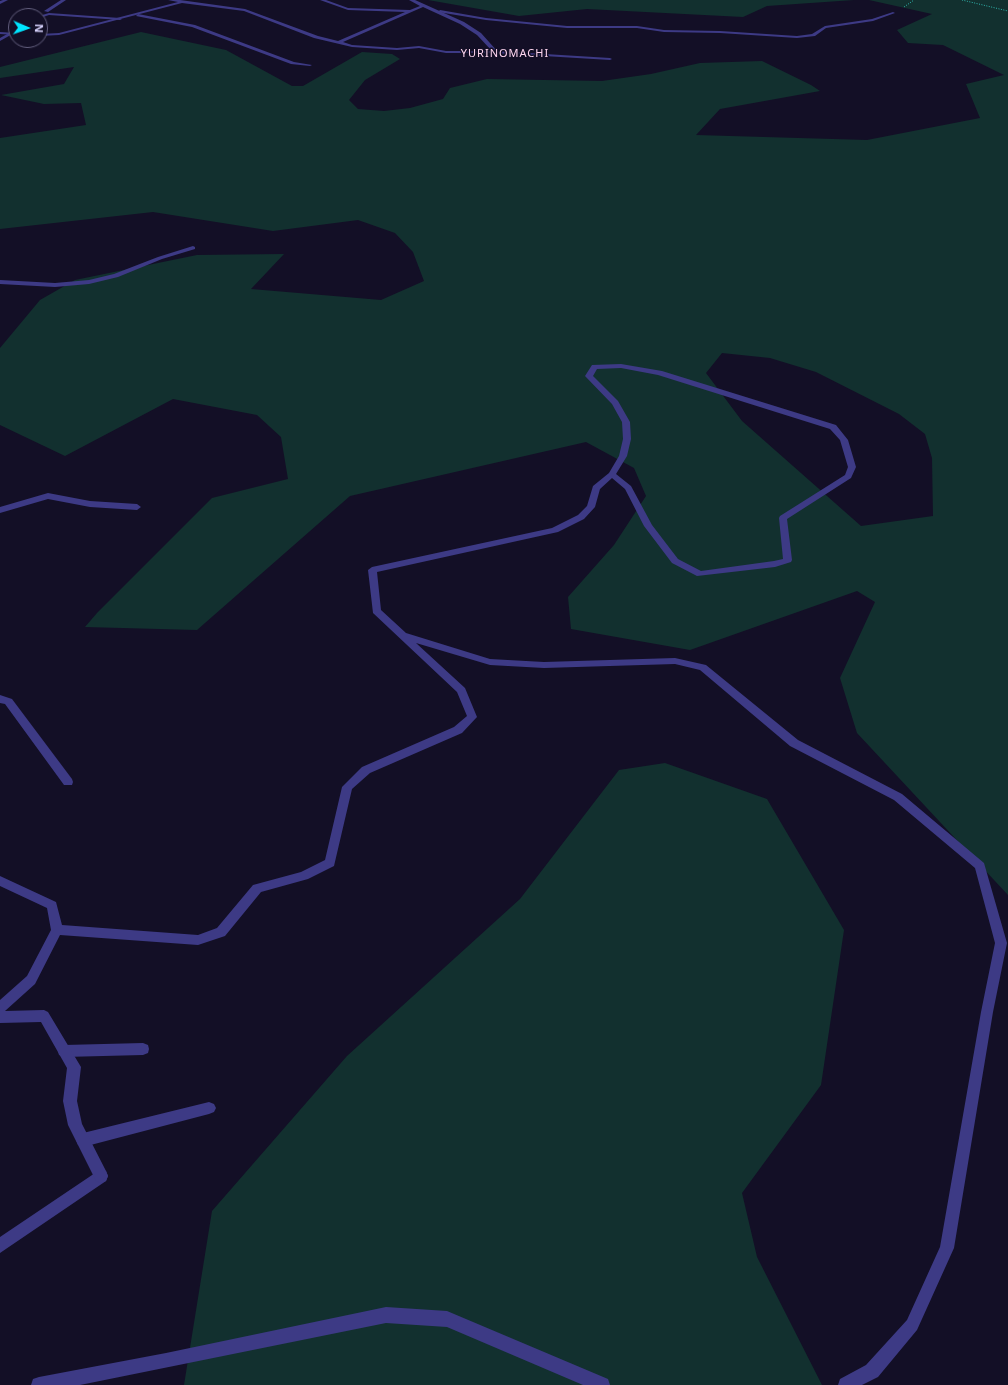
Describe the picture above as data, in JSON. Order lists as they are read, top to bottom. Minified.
{"districts":["YURINOMACHI"],"north":"right"}
